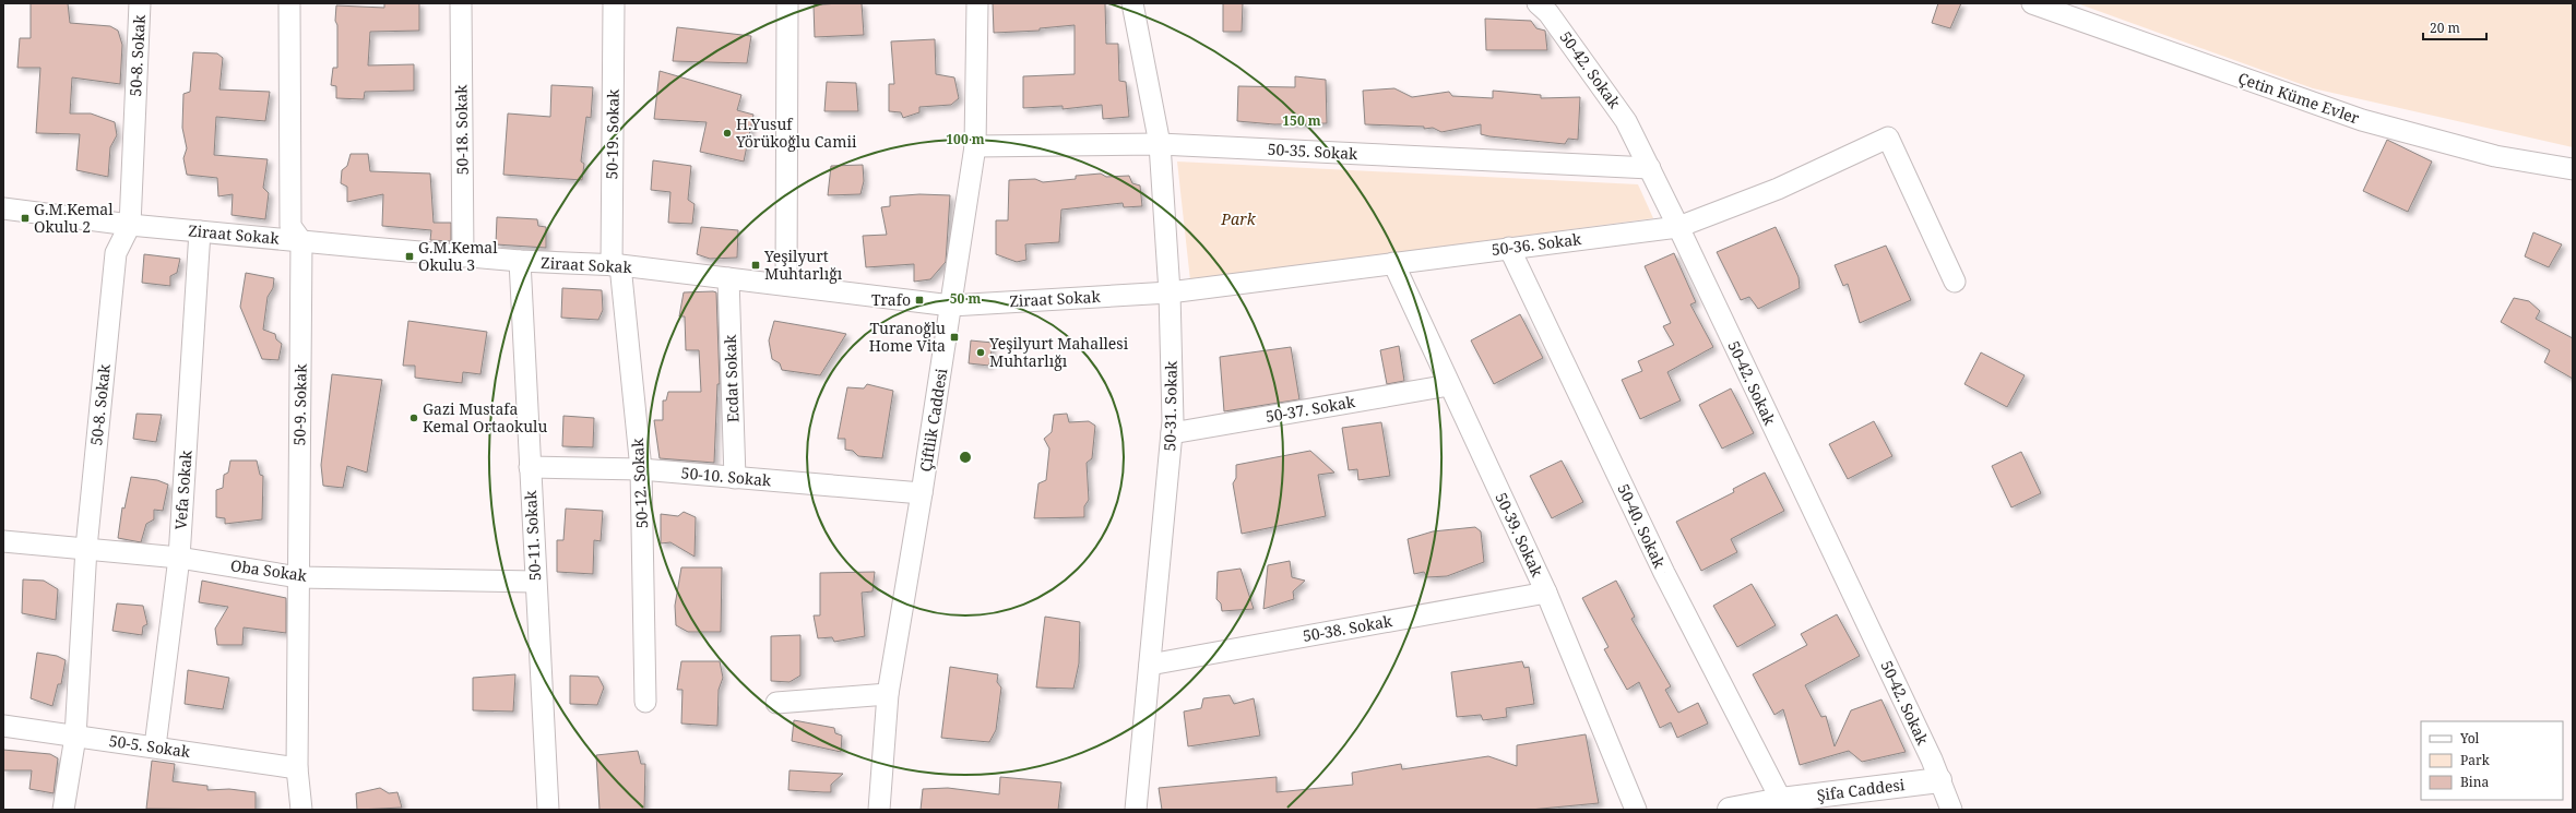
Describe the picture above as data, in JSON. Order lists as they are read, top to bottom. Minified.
{"streets":{"street":["50-8. Sokak","50-42. Sokak","Çetin Küme Evler","50-18. Sokak","50-19. Sokak","50-35. Sokak","Ziraat Sokak","50-36. Sokak","Ecdat Sokak","50-9. Sokak","50-31. Sokak","50-37. Sokak","Çiftlik Caddesi","50-10. Sokak","50-12. Sokak","Vefa Sokak","50-40. Sokak","50-39. Sokak","50-11. Sokak","Oba Sokak","50-38. Sokak","50-5. Sokak","Şifa Caddesi"]},"crossings":[["50-8. Sokak","Ziraat Sokak"],["50-8. Sokak","Oba Sokak"],["50-8. Sokak","50-5. Sokak"],["50-42. Sokak","50-35. Sokak"],["50-42. Sokak","50-36. Sokak"],["50-42. Sokak","Şifa Caddesi"],["50-18. Sokak","Ziraat Sokak"],["50-19. Sokak","Ziraat Sokak"],["50-19. Sokak","50-12. Sokak"],["50-35. Sokak","50-31. Sokak"],["50-35. Sokak","Çiftlik Caddesi"],["Ziraat Sokak","50-36. Sokak"],["Ziraat Sokak","Ecdat Sokak"],["Ziraat Sokak","50-9. Sokak"],["Ziraat Sokak","50-31. Sokak"],["Ziraat Sokak","Çiftlik Caddesi"],["Ziraat Sokak","50-12. Sokak"],["Ziraat Sokak","Vefa Sokak"],["Ziraat Sokak","50-11. Sokak"],["50-36. Sokak","50-31. Sokak"],["50-36. Sokak","50-40. Sokak"],["50-36. Sokak","50-39. Sokak"],["Ecdat Sokak","50-10. Sokak"],["50-9. Sokak","Oba Sokak"],["50-9. Sokak","50-5. Sokak"],["50-31. Sokak","50-37. Sokak"],["50-31. Sokak","50-38. Sokak"],["50-37. Sokak","50-39. Sokak"],["Çiftlik Caddesi","50-10. Sokak"],["50-10. Sokak","50-12. Sokak"],["50-10. Sokak","50-11. Sokak"],["Vefa Sokak","Oba Sokak"],["Vefa Sokak","50-5. Sokak"],["50-40. Sokak","Şifa Caddesi"],["50-39. Sokak","50-38. Sokak"],["50-11. Sokak","Oba Sokak"]],"parks":["Park"],"places":{"other":["H.Yusuf Yörükoğlu Camii","Yeşilyurt Mahallesi Muhtarlığı","Gazi Mustafa Kemal Ortaokulu"],"transit":["G.M.Kemal Okulu 2","G.M.Kemal Okulu 3","Yeşilyurt Muhtarlığı","Trafo","Turanoğlu Home Vita"]},"legend":["Yol","Park","Bina"],"scale_bar":"20 m","rings":["150 m","100 m","50 m"]}
